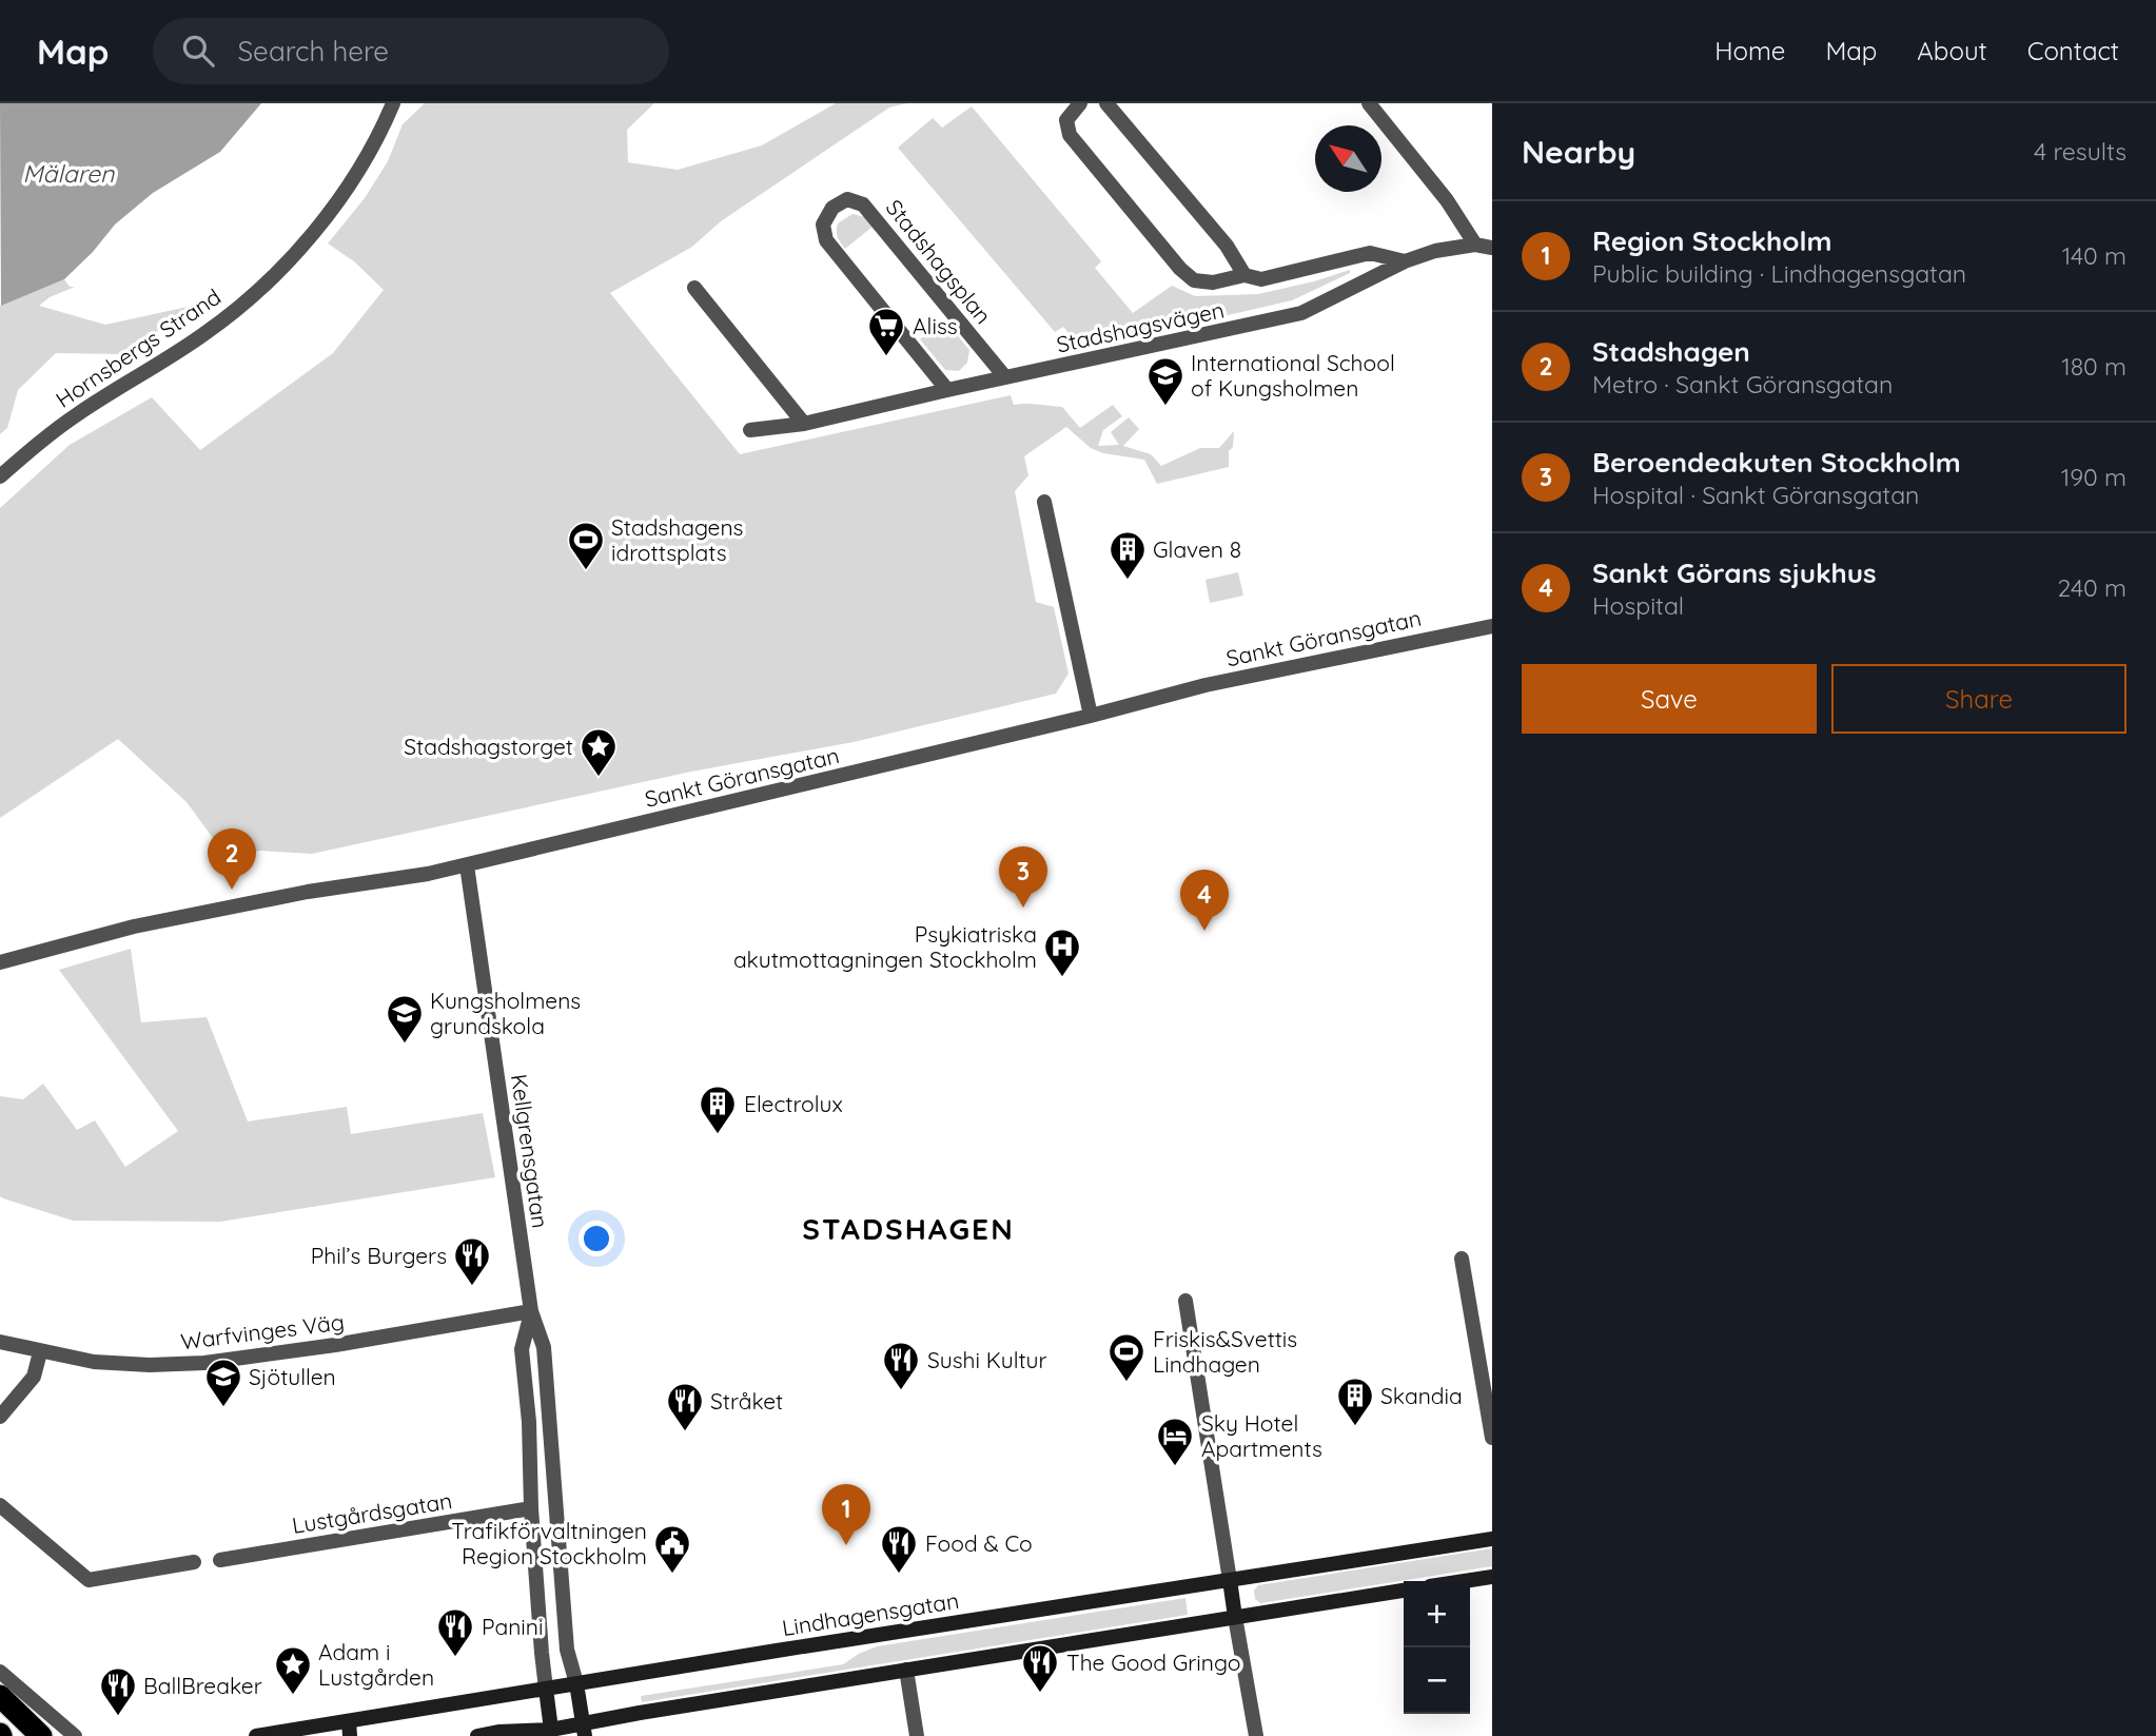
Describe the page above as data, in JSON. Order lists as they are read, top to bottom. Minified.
{"streets":{"street":["Stadshagsplan","Stadshagsvägen","Hornsbergs Strand","Sankt Göransgatan","Kellgrensgatan","Warfvinges Väg","Lustgårdsgatan","Lindhagensgatan"]},"crossings":[["Stadshagsplan","Stadshagsvägen"],["Sankt Göransgatan","Kellgrensgatan"],["Kellgrensgatan","Warfvinges Väg"],["Kellgrensgatan","Lustgårdsgatan"],["Kellgrensgatan","Lindhagensgatan"]],"districts":["STADSHAGEN"],"water":["Mälaren"],"places":{"supermarket":["Aliss"],"school or university":["International School of Kungsholmen","Kungsholmens grundskola","Sjötullen"],"sports":["Stadshagens idrottsplats","Friskis&Svettis Lindhagen"],"building":["Glaven 8","Electrolux","Skandia"],"place":["Stadshagstorget","Adam i Lustgården"],"hospital":["Psykiatriska akutmottagningen Stockholm"],"restaurant":["Phil’s Burgers","Sushi Kultur","Stråket","Food & Co","Panini","The Good Gringo","BallBreaker"],"hotel":["Sky Hotel Apartments"],"public building":["Trafikförvaltningen Region Stockholm"]},"north":"top left","page":{"header":"Map","search":"Search here","nav":["Home","Map","About","Contact"],"heading":["Nearby","4 results"],"list":[{"mark":"1","name":"Region Stockholm","note":"Public building · Lindhagensgatan","value":"140 m"},{"mark":"2","name":"Stadshagen","note":"Metro · Sankt Göransgatan","value":"180 m"},{"mark":"3","name":"Beroendeakuten Stockholm","note":"Hospital · Sankt Göransgatan","value":"190 m"},{"mark":"4","name":"Sankt Görans sjukhus","note":"Hospital","value":"240 m"}],"buttons":["Save","Share"],"pins":["2","3","4","1"],"map_buttons":["+","−"]}}
